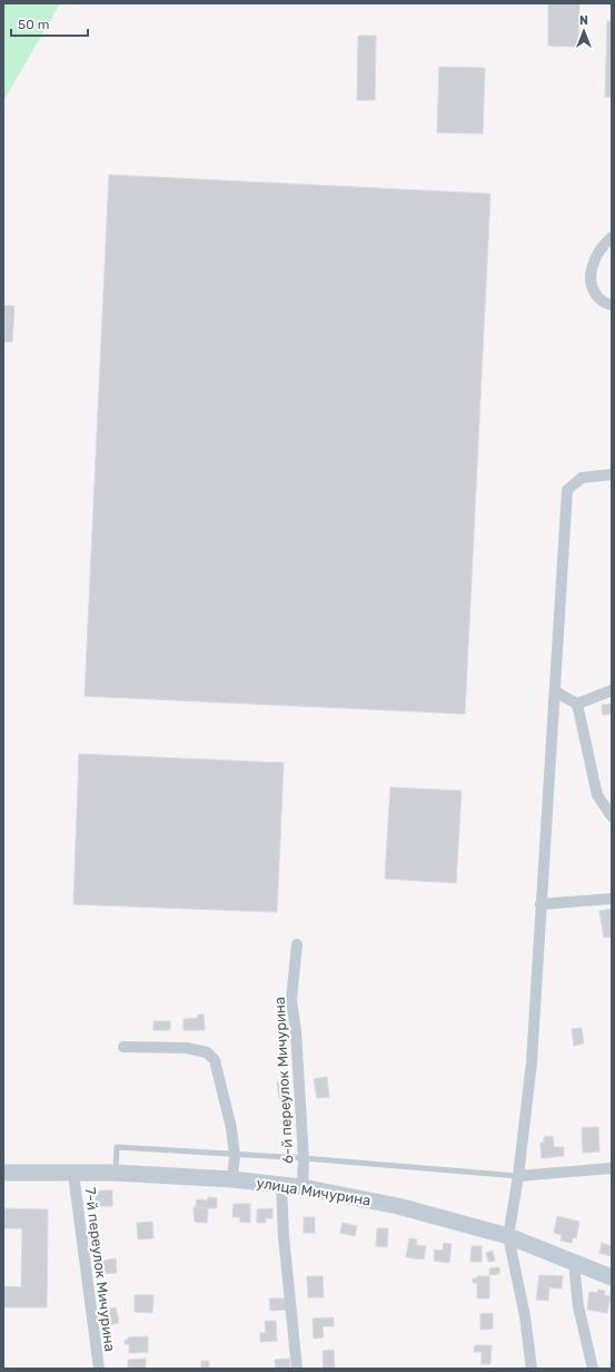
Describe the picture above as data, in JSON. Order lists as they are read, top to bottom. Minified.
{"streets":{"main road":["улица Мичурина"],"street":["6-й переулок Мичурина","7-й переулок Мичурина"]},"crossings":[["6-й переулок Мичурина","улица Мичурина"],["улица Мичурина","7-й переулок Мичурина"]],"scale_bar":"50 m","north":"top"}
